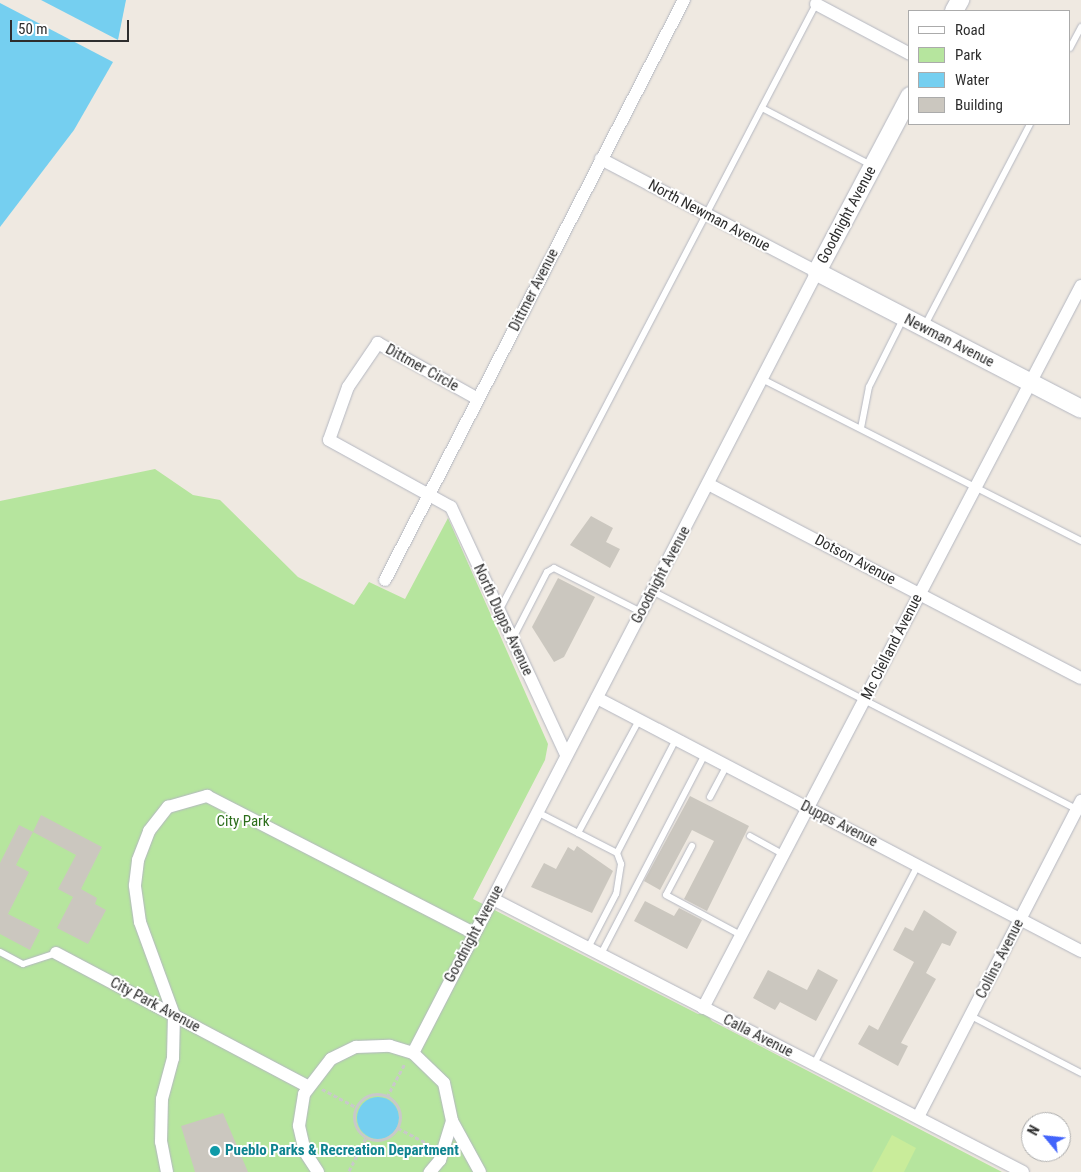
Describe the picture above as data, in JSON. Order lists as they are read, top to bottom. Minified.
{"streets":{"street":["Goodnight Avenue","North Newman Avenue","Dittmer Avenue","Newman Avenue","Dittmer Circle","Dotson Avenue","North Dupps Avenue","Mc Clelland Avenue","Dupps Avenue","Collins Avenue","City Park Avenue","Calla Avenue"]},"crossings":[["Goodnight Avenue","North Newman Avenue"],["Goodnight Avenue","Newman Avenue"],["Goodnight Avenue","Dotson Avenue"],["Goodnight Avenue","North Dupps Avenue"],["Goodnight Avenue","Dupps Avenue"],["Goodnight Avenue","Calla Avenue"],["North Newman Avenue","Dittmer Avenue"],["North Newman Avenue","Newman Avenue"],["Dittmer Avenue","Dittmer Circle"],["Dittmer Avenue","North Dupps Avenue"],["Newman Avenue","Mc Clelland Avenue"],["Dittmer Circle","North Dupps Avenue"],["Dotson Avenue","Mc Clelland Avenue"],["Mc Clelland Avenue","Dupps Avenue"],["Mc Clelland Avenue","Calla Avenue"],["Dupps Avenue","Collins Avenue"],["Collins Avenue","Calla Avenue"]],"parks":["City Park"],"places":["Pueblo Parks & Recreation Department"],"legend":["Road","Park","Water","Building"],"scale_bar":"50 m","north":"top left"}
